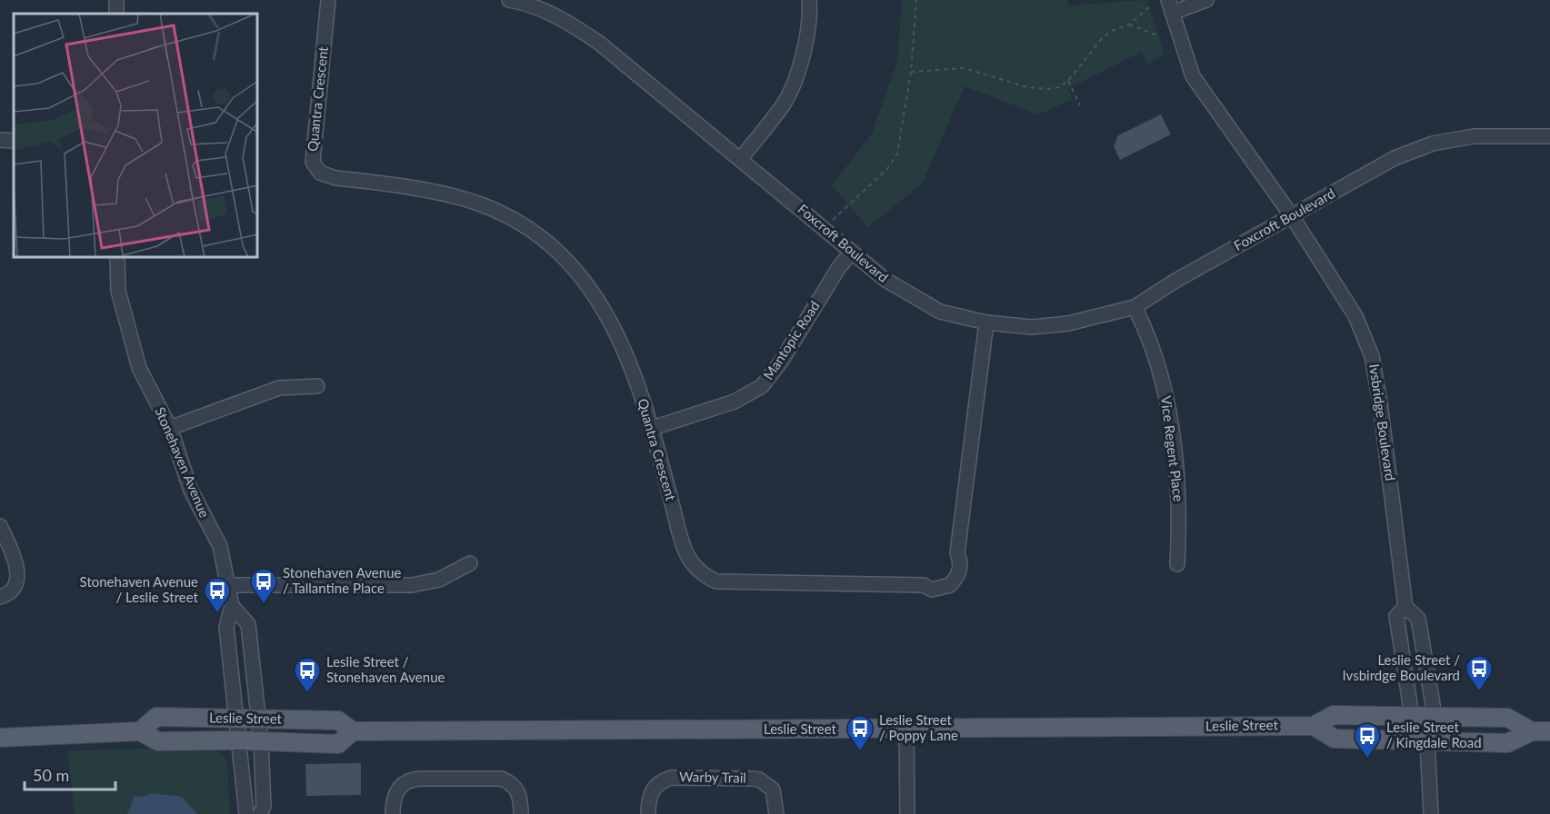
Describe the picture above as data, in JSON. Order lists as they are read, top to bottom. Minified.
{"streets":{"main road":["Leslie Street"],"street":["Quantra Crescent","Foxcroft Boulevard","Mantopic Road","Ivsbridge Boulevard","Vice Regent Place","Stonehaven Avenue","Warby Trail"]},"crossings":[["Quantra Crescent","Foxcroft Boulevard"],["Quantra Crescent","Mantopic Road"],["Foxcroft Boulevard","Mantopic Road"],["Foxcroft Boulevard","Ivsbridge Boulevard"],["Foxcroft Boulevard","Vice Regent Place"],["Ivsbridge Boulevard","Leslie Street"],["Stonehaven Avenue","Leslie Street"]],"places":{"bus stop":["Stonehaven Avenue / Tallantine Place","Stonehaven Avenue / Leslie Street","Leslie Street / Ivsbirdge Boulevard","Leslie Street / Stonehaven Avenue","Leslie Street / Poppy Lane","Leslie Street / Kingdale Road"]},"scale_bar":"50 m"}
